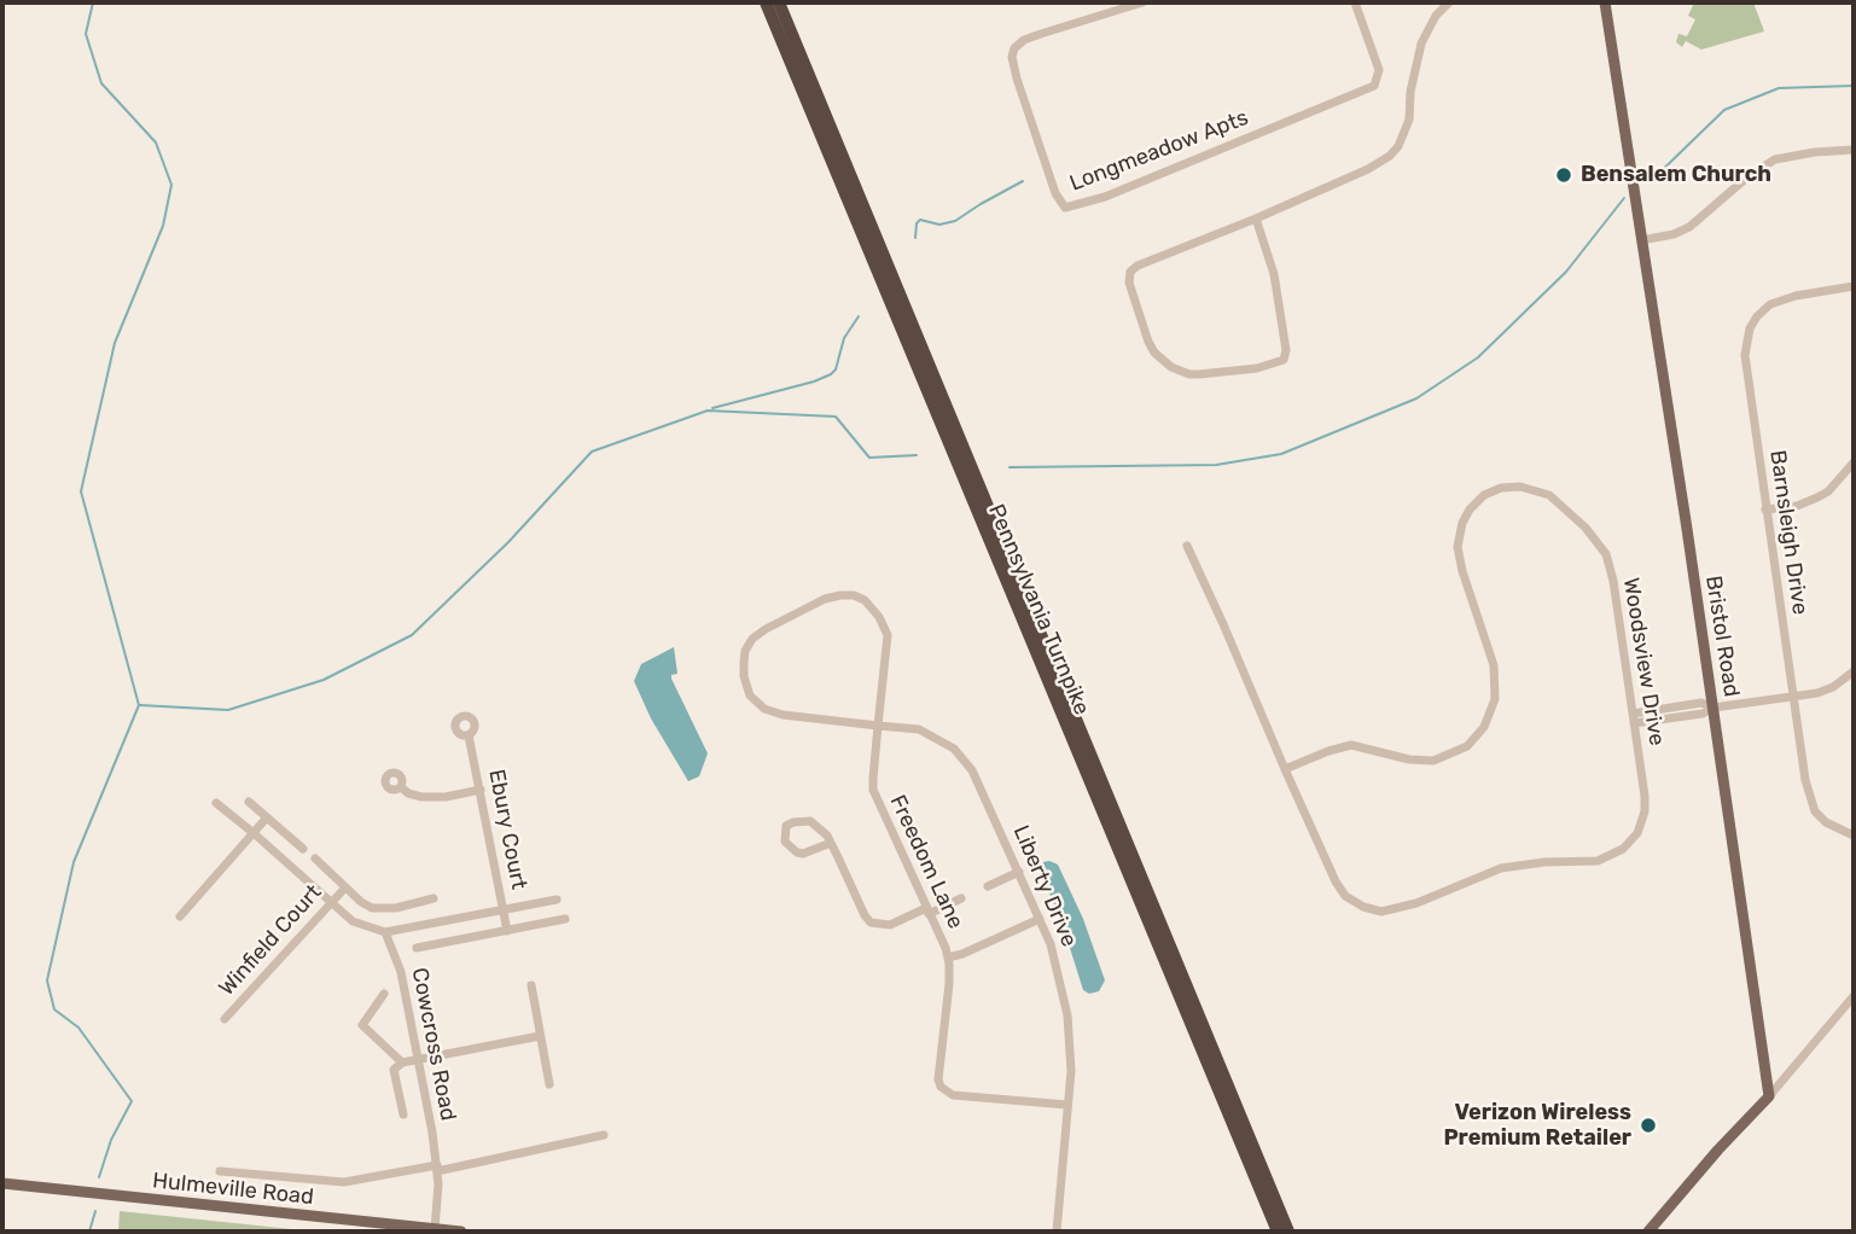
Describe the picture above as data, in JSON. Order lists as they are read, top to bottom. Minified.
{"streets":{"highway":["Pennsylvania Turnpike"],"main road":["Bristol Road","Hulmeville Road"],"street":["Longmeadow Apts","Barnsleigh Drive","Woodsview Drive","Ebury Court","Freedom Lane","Liberty Drive","Winfield Court","Cowcross Road"]},"crossings":[["Freedom Lane","Liberty Drive"],["Cowcross Road","Hulmeville Road"]],"places":["Bensalem Church","Verizon Wireless Premium Retailer"]}
